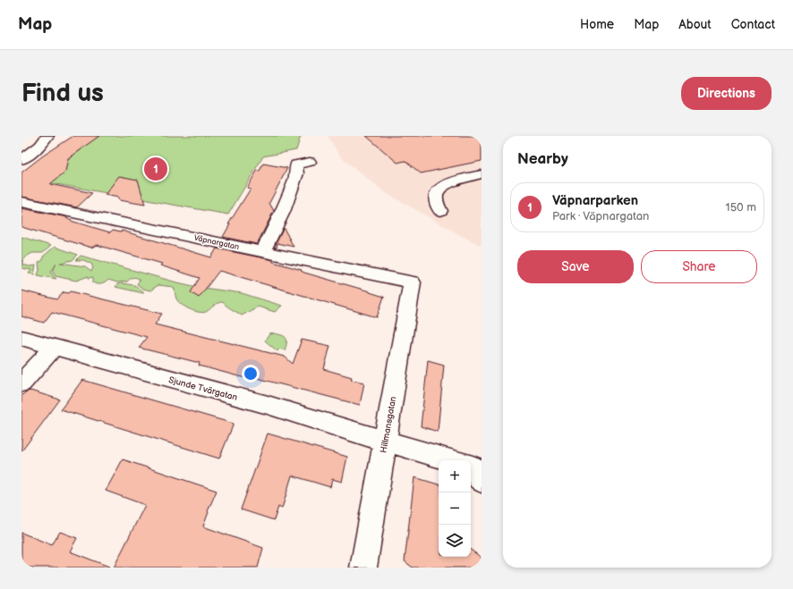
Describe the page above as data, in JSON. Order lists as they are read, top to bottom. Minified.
{"streets":{"street":["Väpnargatan","Sjunde Tvärgatan","Hillmansgatan"]},"crossings":[["Väpnargatan","Hillmansgatan"],["Sjunde Tvärgatan","Hillmansgatan"]],"page":{"header":"Map","nav":["Home","Map","About","Contact"],"buttons":["Directions",["Save","Share"]],"title":"Find us","heading":"Nearby","pins":"1","list":[{"mark":"1","name":"Väpnarparken","note":"Park · Väpnargatan","value":"150 m"}],"map_buttons":["+","−"]}}
